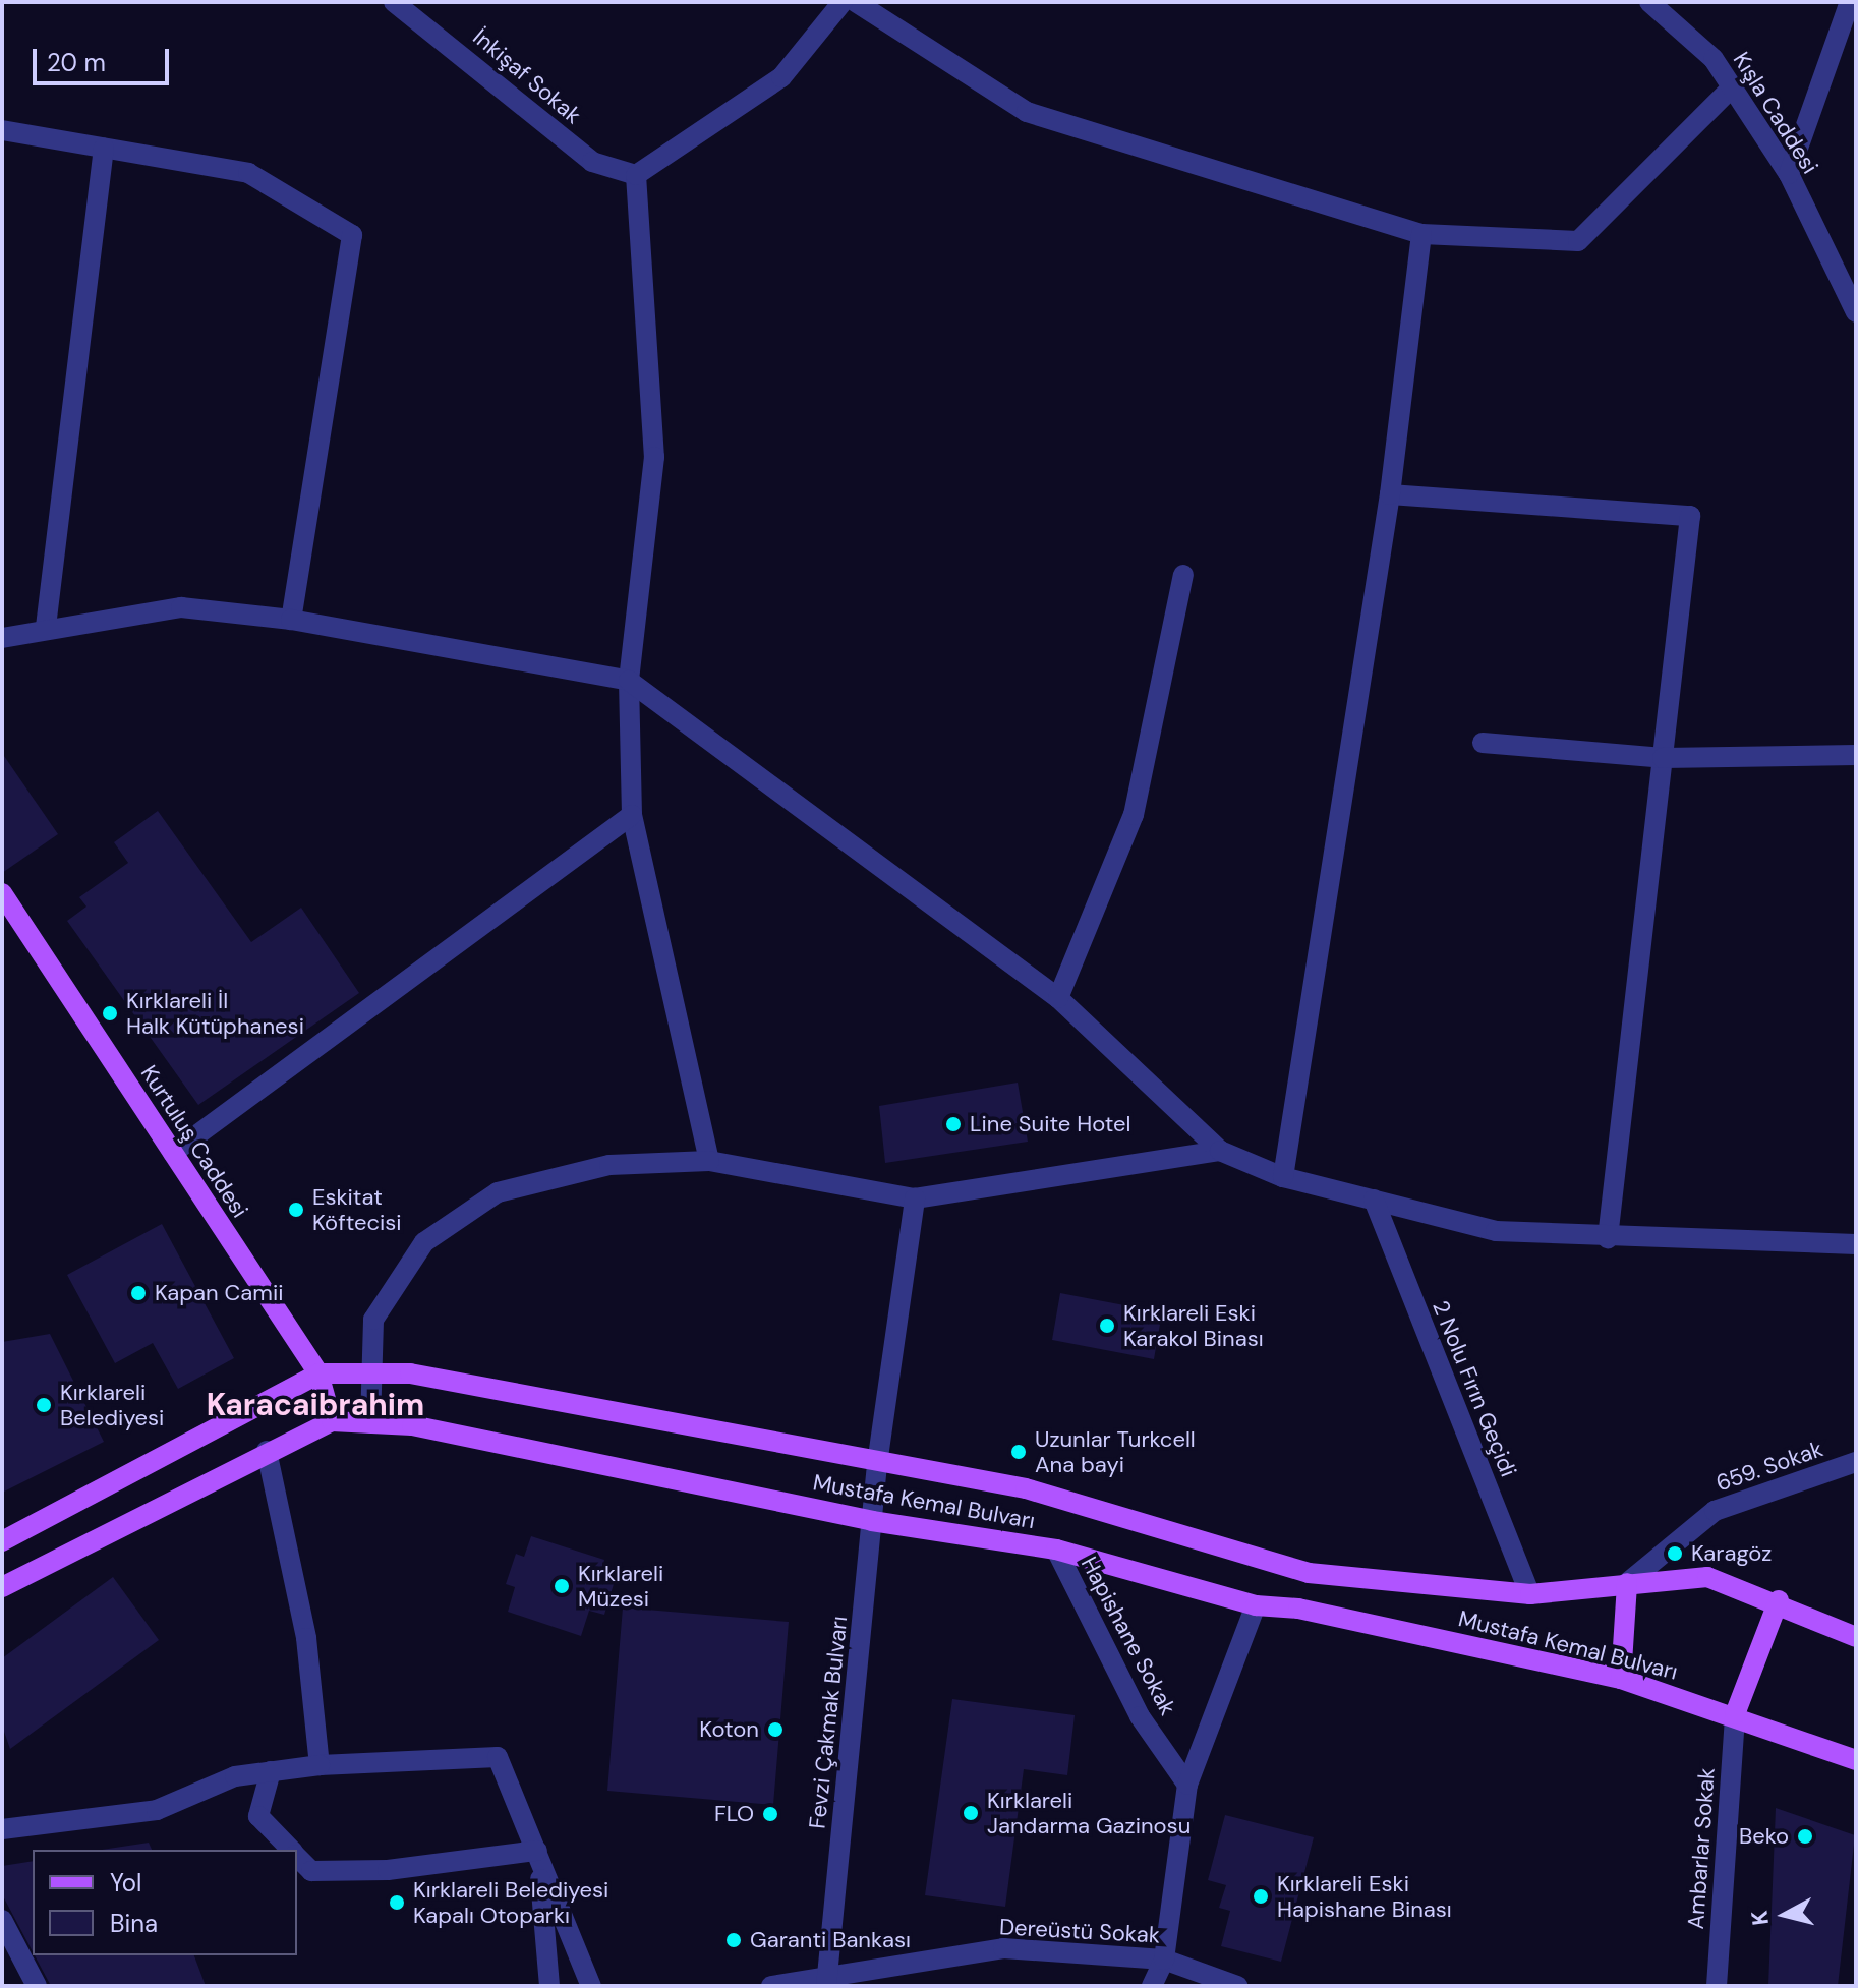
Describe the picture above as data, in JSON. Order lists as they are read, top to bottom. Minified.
{"streets":{"main road":["Kurtuluş Caddesi","Mustafa Kemal Bulvarı"],"street":["İnkişaf Sokak","Kışla Caddesi","2 Nolu Fırın Geçidi","659. Sokak","Hapishane Sokak","Fevzi Çakmak Bulvarı","Ambarlar Sokak","Dereüstü Sokak"]},"crossings":[["Kurtuluş Caddesi","Mustafa Kemal Bulvarı"],["2 Nolu Fırın Geçidi","Mustafa Kemal Bulvarı"],["659. Sokak","Mustafa Kemal Bulvarı"],["Mustafa Kemal Bulvarı","Hapishane Sokak"],["Mustafa Kemal Bulvarı","Fevzi Çakmak Bulvarı"],["Mustafa Kemal Bulvarı","Ambarlar Sokak"],["Hapishane Sokak","Dereüstü Sokak"],["Fevzi Çakmak Bulvarı","Dereüstü Sokak"]],"districts":["Karacaibrahim"],"places":["Kırklareli İl Halk Kütüphanesi","Line Suite Hotel","Eskitat Köftecisi","Kapan Camii","Kırklareli Eski Karakol Binası","Kırklareli Belediyesi","Uzunlar Turkcell Ana bayi","Karagöz","Kırklareli Müzesi","Koton","Kırklareli Jandarma Gazinosu","FLO","Beko","Kırklareli Eski Hapishane Binası","Kırklareli Belediyesi Kapalı Otoparkı","Garanti Bankası"],"legend":["Yol","Bina"],"scale_bar":"20 m","north":"left"}
